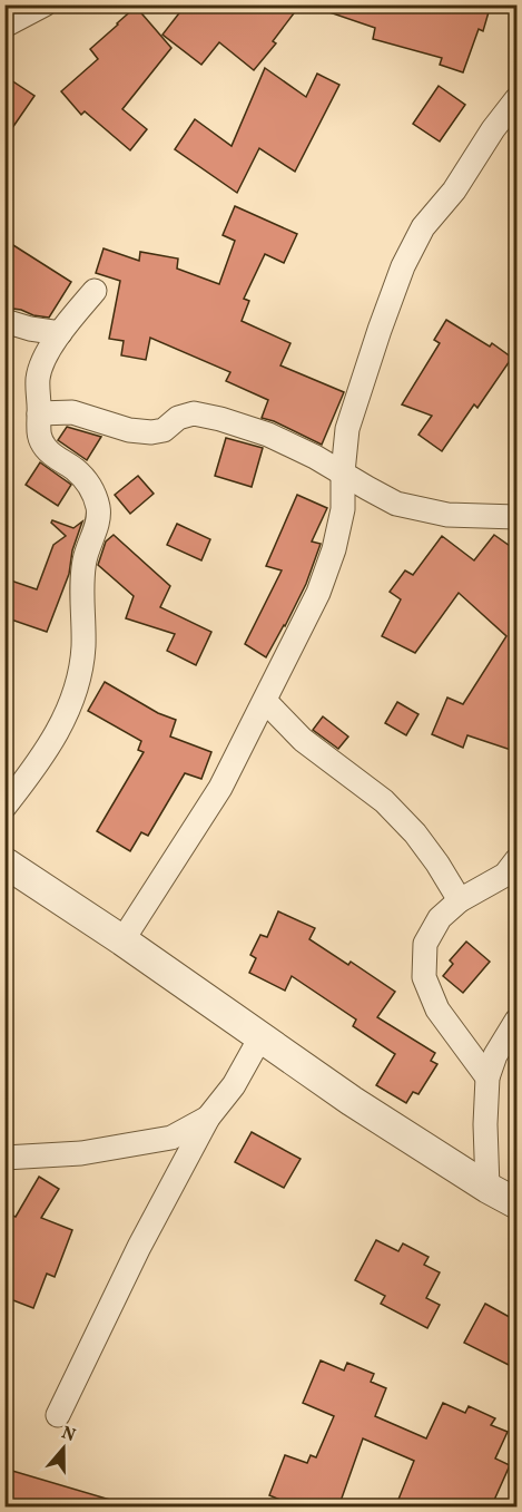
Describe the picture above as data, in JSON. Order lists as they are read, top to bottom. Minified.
{"north":"top"}
